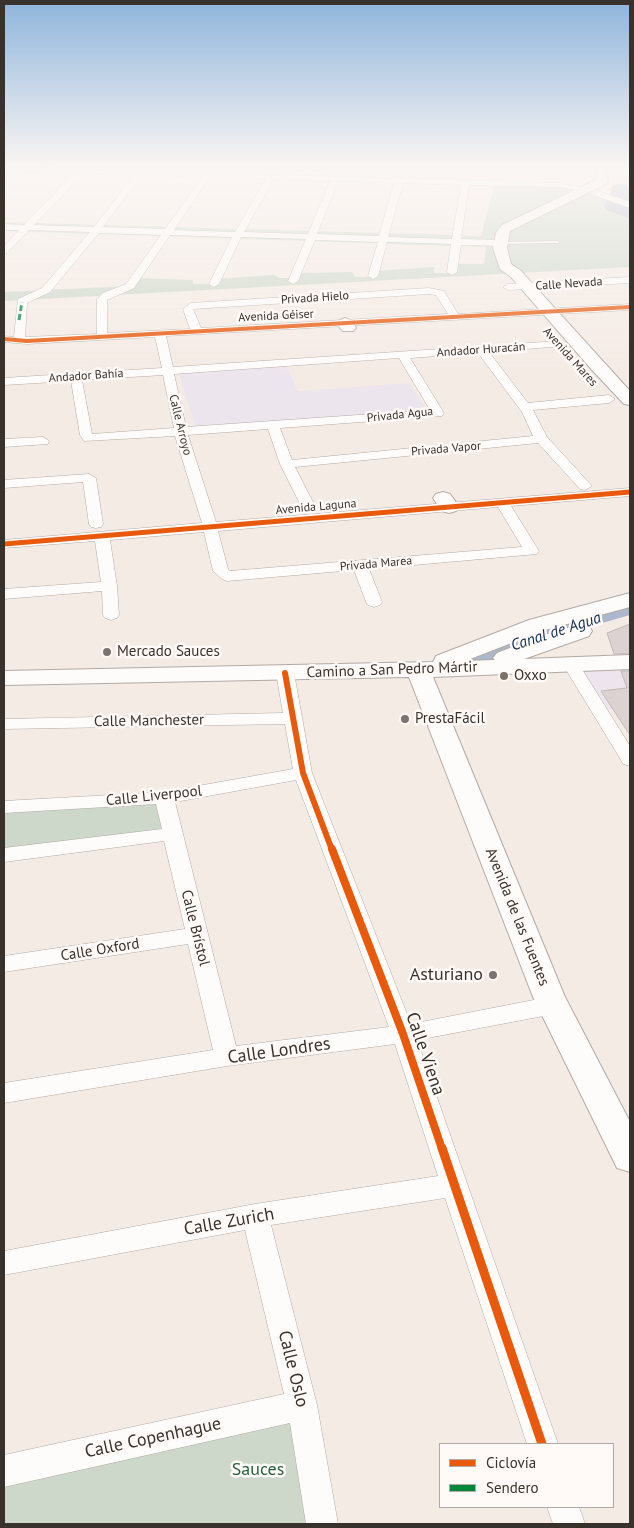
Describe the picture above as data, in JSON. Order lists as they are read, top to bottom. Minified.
{"streets":{"main road":["Avenida Mares","Camino a San Pedro Mártir","Avenida de las Fuentes"],"street":["Calle Nevada","Privada Hielo","Avenida Géiser","Andador Huracán","Andador Bahía","Privada Agua","Calle Arroyo","Privada Vapor","Avenida Laguna","Privada Marea","Calle Manchester","Calle Liverpool","Calle Brístol","Calle Oxford","Calle Londres","Calle Viena","Calle Zurich","Calle Oslo","Calle Copenhague"]},"crossings":[["Calle Nevada","Avenida Mares"],["Privada Hielo","Avenida Géiser"],["Avenida Géiser","Avenida Mares"],["Avenida Géiser","Calle Arroyo"],["Andador Huracán","Avenida Mares"],["Andador Huracán","Privada Agua"],["Andador Bahía","Privada Agua"],["Andador Bahía","Calle Arroyo"],["Privada Agua","Calle Arroyo"],["Calle Arroyo","Avenida Laguna"],["Calle Arroyo","Privada Marea"],["Avenida Laguna","Privada Marea"],["Camino a San Pedro Mártir","Avenida de las Fuentes"],["Camino a San Pedro Mártir","Calle Viena"],["Calle Manchester","Calle Viena"],["Calle Liverpool","Calle Brístol"],["Calle Liverpool","Calle Viena"],["Avenida de las Fuentes","Calle Londres"],["Calle Brístol","Calle Oxford"],["Calle Brístol","Calle Londres"],["Calle Londres","Calle Viena"],["Calle Viena","Calle Zurich"],["Calle Zurich","Calle Oslo"],["Calle Oslo","Calle Copenhague"]],"water":["Canal de Agua"],"parks":["Sauces"],"places":["Mercado Sauces","Oxxo","PrestaFácil","Asturiano"],"legend":["Ciclovía","Sendero"]}
